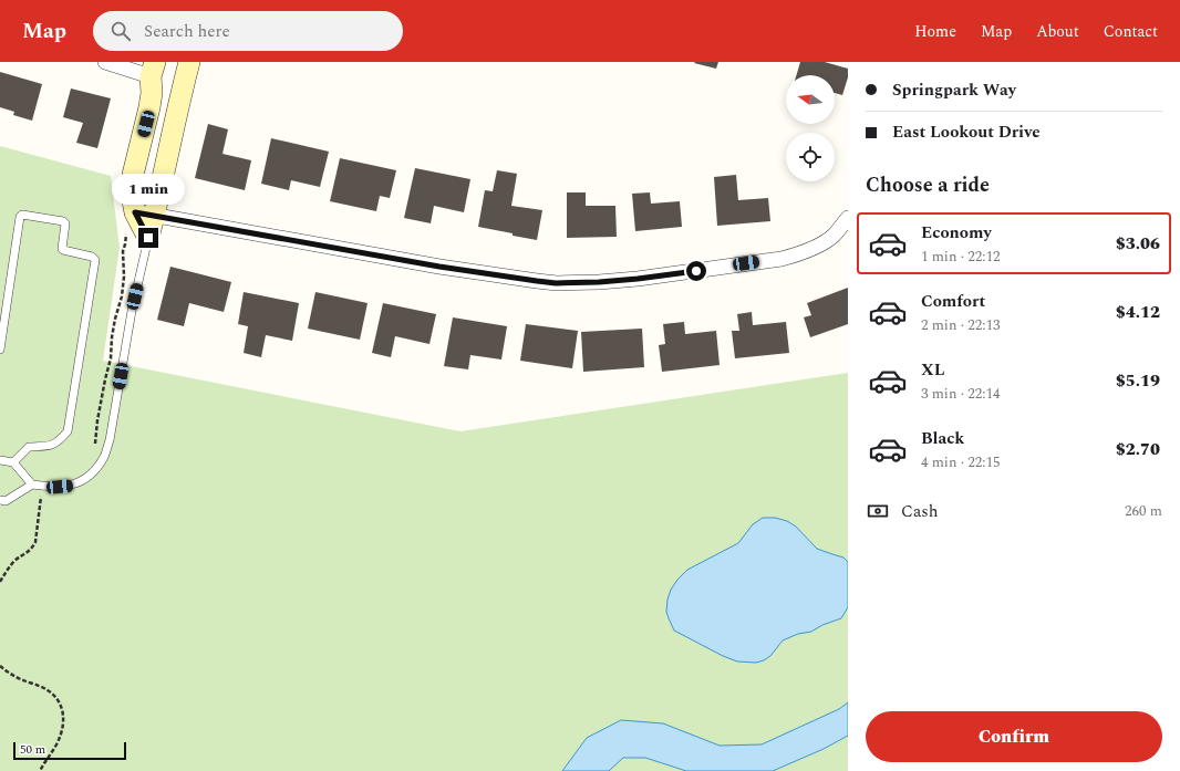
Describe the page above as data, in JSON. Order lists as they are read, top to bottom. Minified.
{"scale_bar":"50 m","north":"left","page":{"header":"Map","search":"Search here","nav":["Home","Map","About","Contact"],"banner":["Springpark Way","East Lookout Drive"],"heading":"Choose a ride","bubble":"1 min","list":[{"name":"Economy","note":"1 min · 22:12","value":"$3.06"},{"name":"Comfort","note":"2 min · 22:13","value":"$4.12"},{"name":"XL","note":"3 min · 22:14","value":"$5.19"},{"name":"Black","note":"4 min · 22:15","value":"$2.70"}],"pay":["Cash","260 m"],"buttons":"Confirm","scale":"50 m"}}
